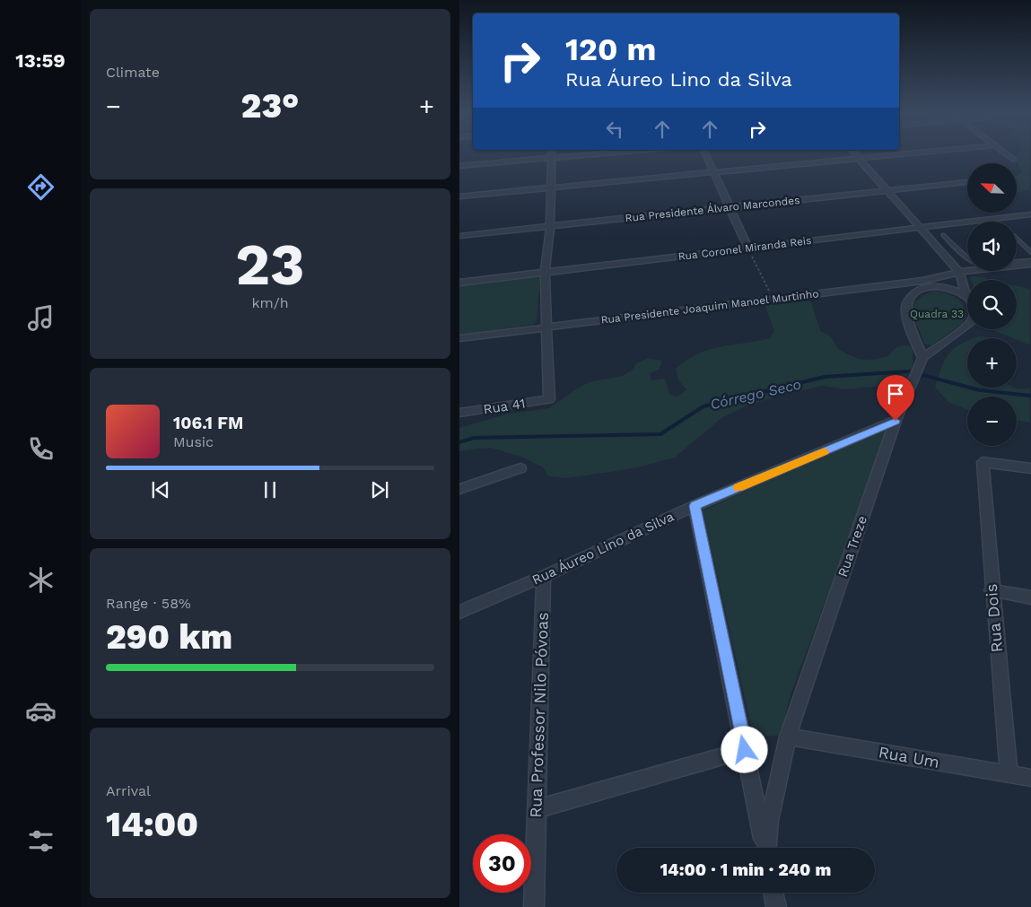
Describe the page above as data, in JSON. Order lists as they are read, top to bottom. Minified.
{"streets":{"street":["Rua Presidente Álvaro Marcondes","Rua Coronel Miranda Reis","Rua Presidente Joaquim Manoel Murtinho","Rua 41","Rua Treze","Rua Áureo Lino da Silva","Rua Dois","Rua Professor Nilo Póvoas","Rua Um"]},"crossings":[["Rua Presidente Joaquim Manoel Murtinho","Rua 41"],["Rua Treze","Rua Áureo Lino da Silva"],["Rua Treze","Rua Um"],["Rua Áureo Lino da Silva","Rua Professor Nilo Póvoas"],["Rua Dois","Rua Um"]],"water":["Córrego Seco"],"parks":["Quadra 33"],"north":"top left","page":{"tabs":"13:59","tile":["Climate",["23","km/h"],["Range · 58%","290 km"],["Arrival","14:00"]],"turn":["120 m","Rua Áureo Lino da Silva"],"heat":["−","23°","+"],"map_buttons":["+","−"],"song":["106.1 FM","Music"],"limit":"30","trip":"14:00 · 1 min · 240 m"}}
